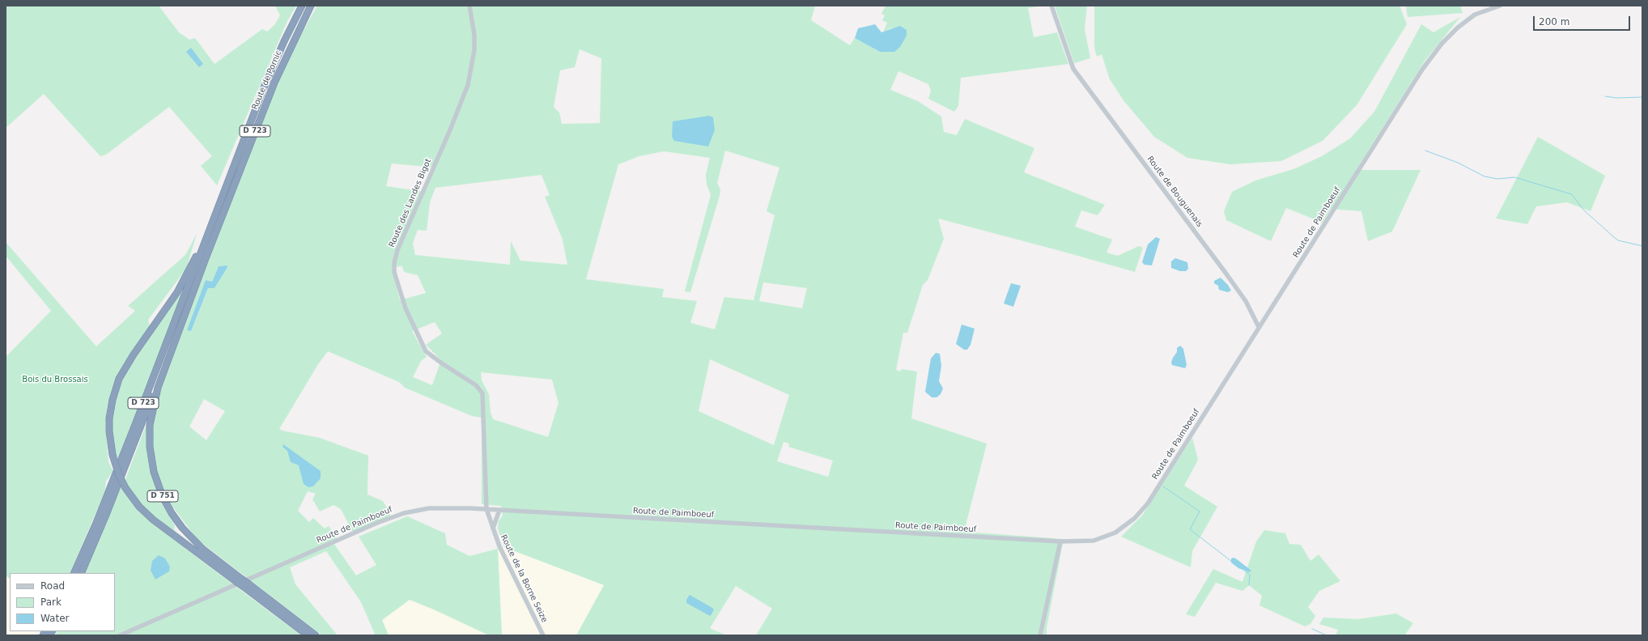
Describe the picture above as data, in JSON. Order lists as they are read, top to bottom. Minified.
{"streets":{"highway":["Route de Pornic","D 723","D 751"],"street":["Route de Bouguenais","Route des Landes Bigot","Route de Paimboeuf","Route de la Borne Seize"]},"crossings":[["Route de Pornic","D 723"],["Route de Pornic","D 751"],["D 723","D 751"],["Route de Bouguenais","Route de Paimboeuf"],["Route des Landes Bigot","Route de Paimboeuf"],["Route des Landes Bigot","Route de la Borne Seize"],["Route de Paimboeuf","Route de la Borne Seize"]],"parks":["Bois du Brossais"],"legend":["Road","Park","Water"],"scale_bar":"200 m"}
